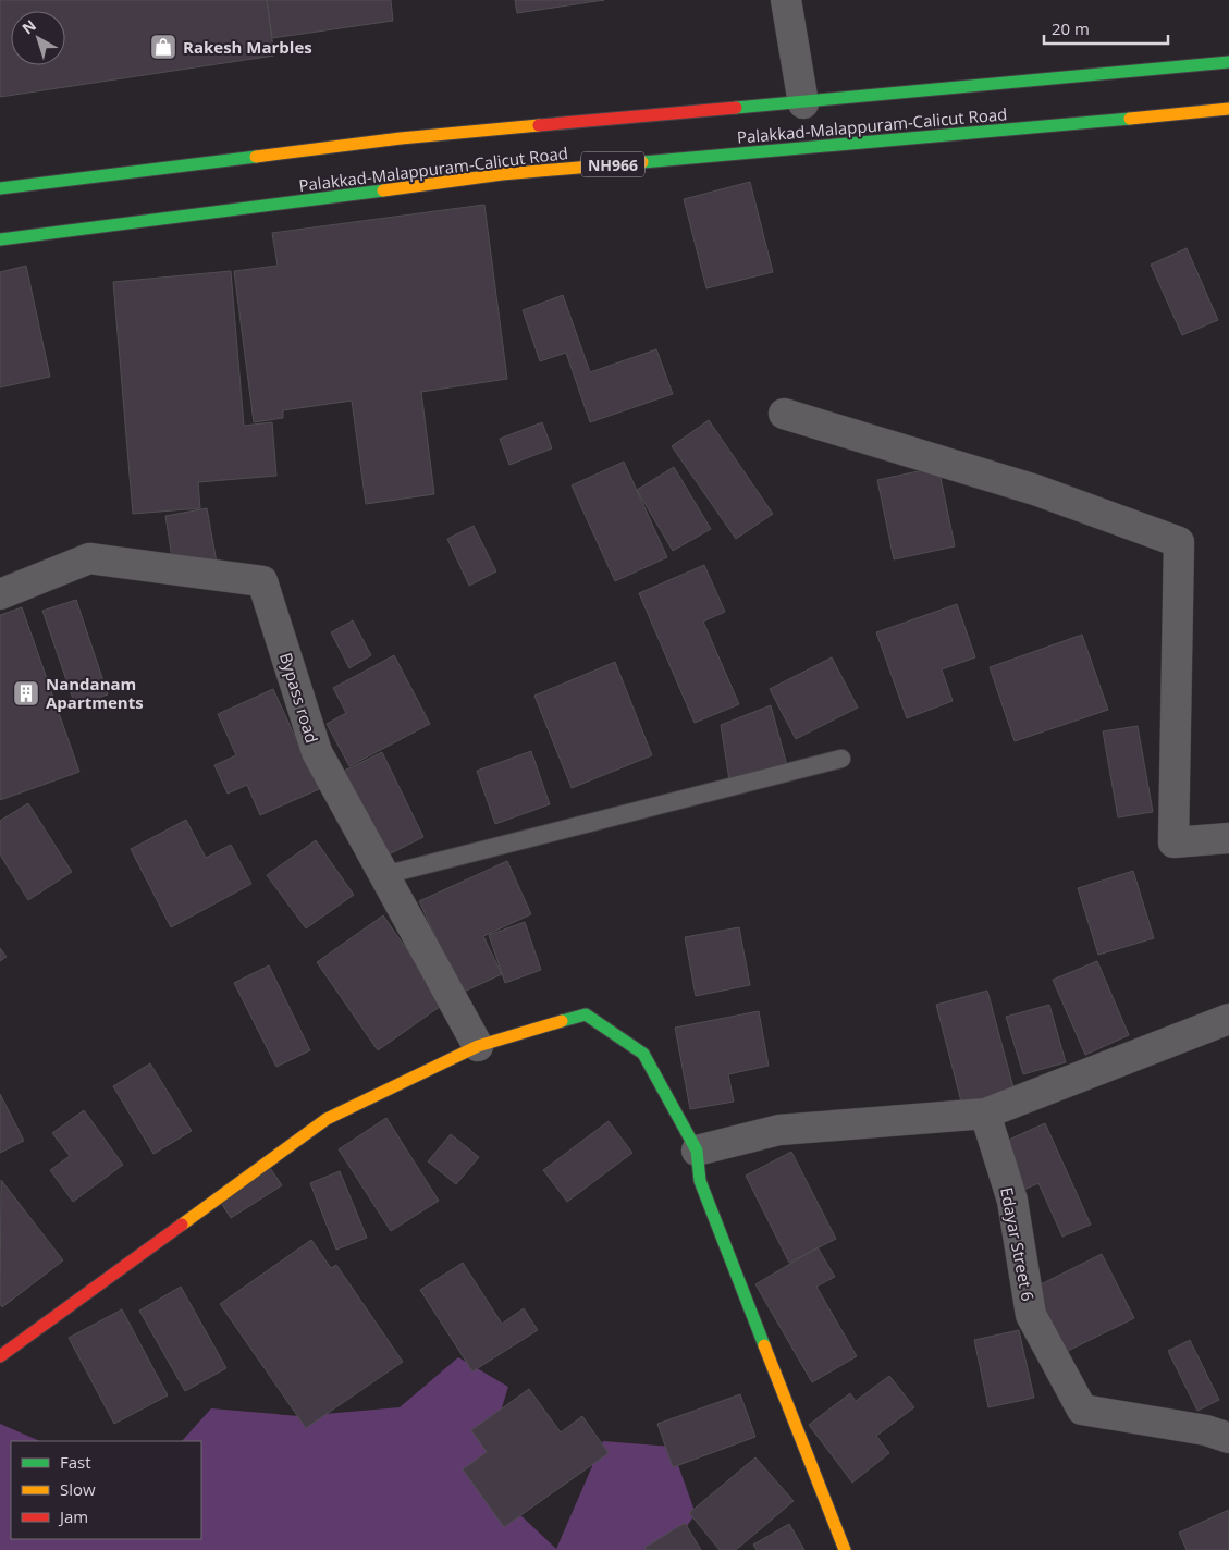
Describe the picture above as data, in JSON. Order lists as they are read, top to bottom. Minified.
{"streets":{"main road":["Palakkad-Malappuram-Calicut Road","NH966"],"street":["Bypass road","Edayar Street 6"]},"places":{"shop":["Rakesh Marbles"],"building":["Nandanam Apartments"]},"legend":["Fast","Slow","Jam"],"scale_bar":"20 m","north":"top left"}
